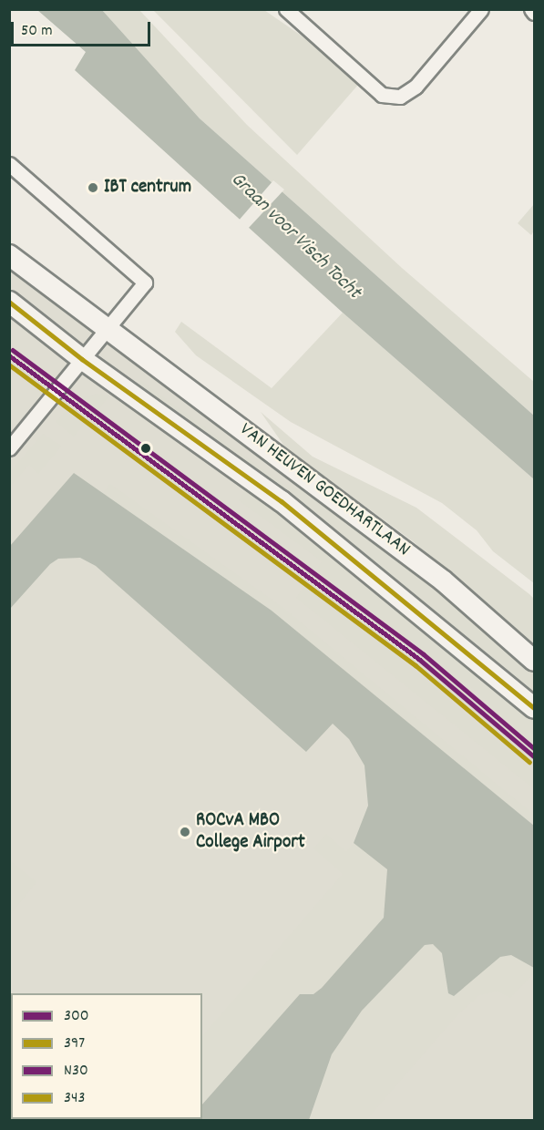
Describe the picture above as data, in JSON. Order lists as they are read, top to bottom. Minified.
{"streets":{"main road":["VAN HEUVEN GOEDHARTLAAN"]},"water":["Graan voor Visch Tocht"],"places":["IBT centrum","ROCvA MBO College Airport"],"lines":["transit line 343","transit line N30","transit line 300","transit line 397"],"legend":["300","397","N30","343"],"scale_bar":"50 m"}
